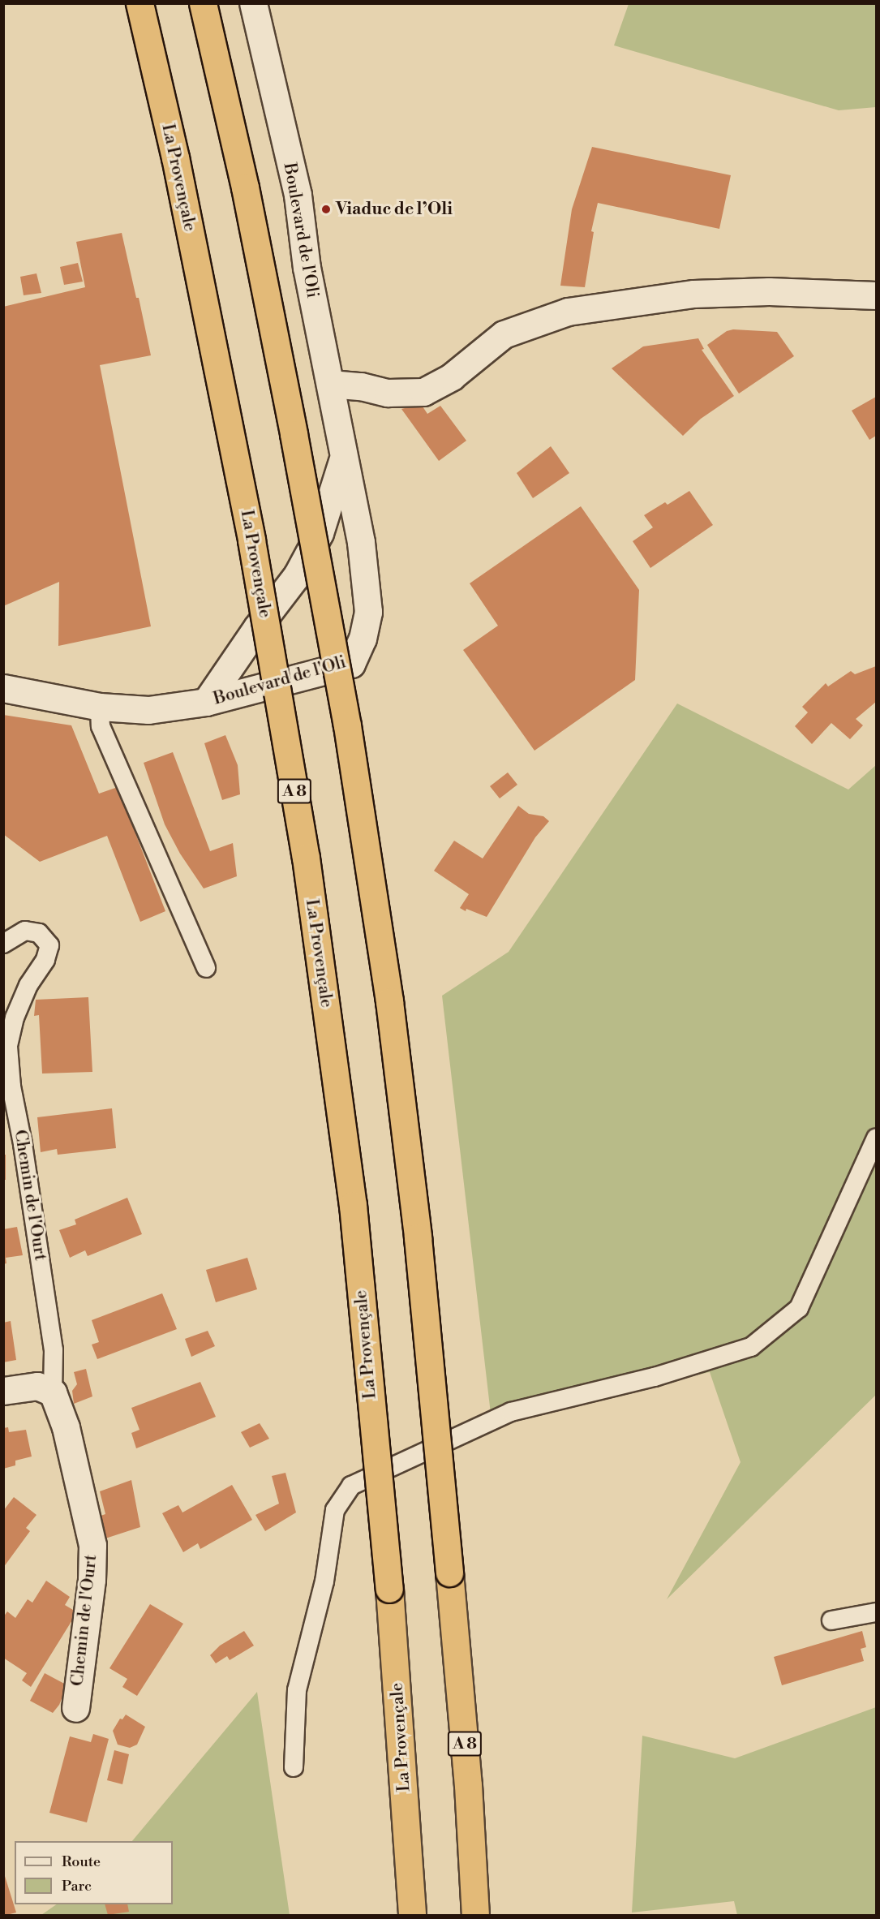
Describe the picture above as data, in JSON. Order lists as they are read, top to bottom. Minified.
{"streets":{"highway":["La Provençale","A 8"],"street":["Boulevard de l'Oli","Chemin de l'Ourt"]},"places":["Viaduc de l’Oli"],"legend":["Route","Parc"]}
